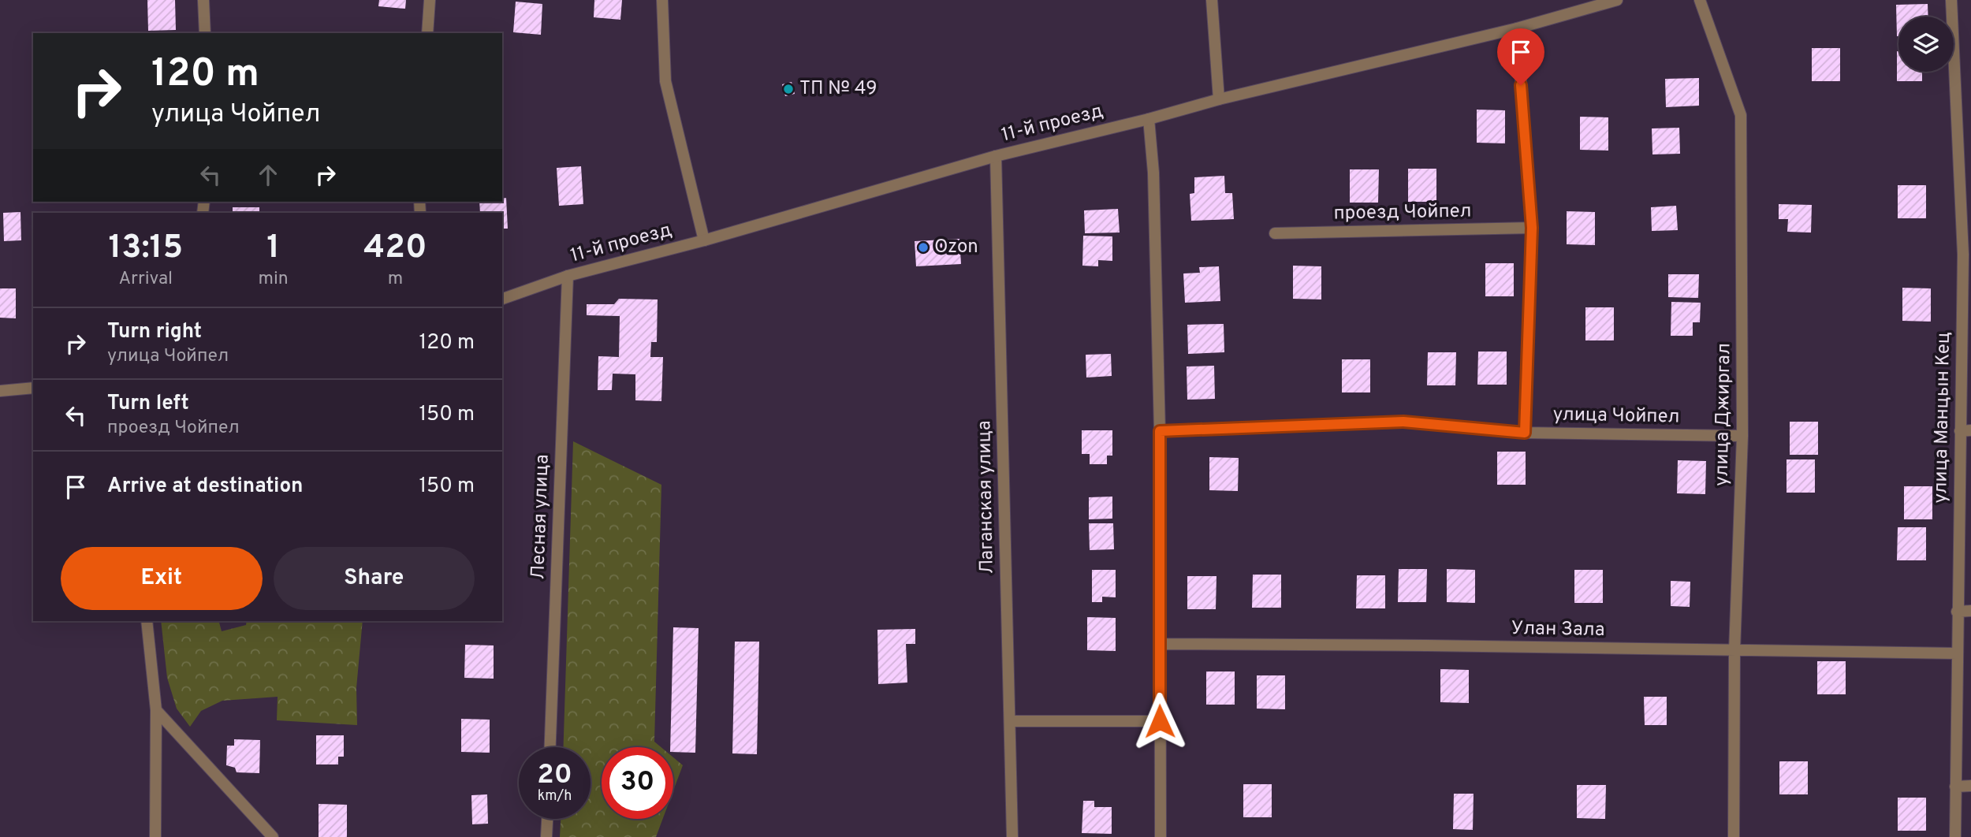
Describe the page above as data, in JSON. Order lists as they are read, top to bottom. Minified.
{"streets":{"street":["11-й проезд","проезд Чойпел","улица Джиргал","улица Чойпел","улица Манцын Кец","Лаганская улица","Лесная улица","Улан Зала"]},"crossings":[["11-й проезд","Лаганская улица"],["11-й проезд","Лесная улица"],["улица Джиргал","улица Чойпел"],["улица Джиргал","Улан Зала"],["улица Манцын Кец","Улан Зала"]],"places":["ТП № 49","Ozon"],"page":{"turn":["120 m","улица Чойпел"],"eta":["13:15","Arrival","1","min","420","m"],"list":[{"name":"Turn right","note":"улица Чойпел","value":"120 m"},{"name":"Turn left","note":"проезд Чойпел","value":"150 m"},{"name":"Arrive at destination","value":"150 m"}],"buttons":["Exit","Share"],"speed":"20 km/h","limit":"30"}}
